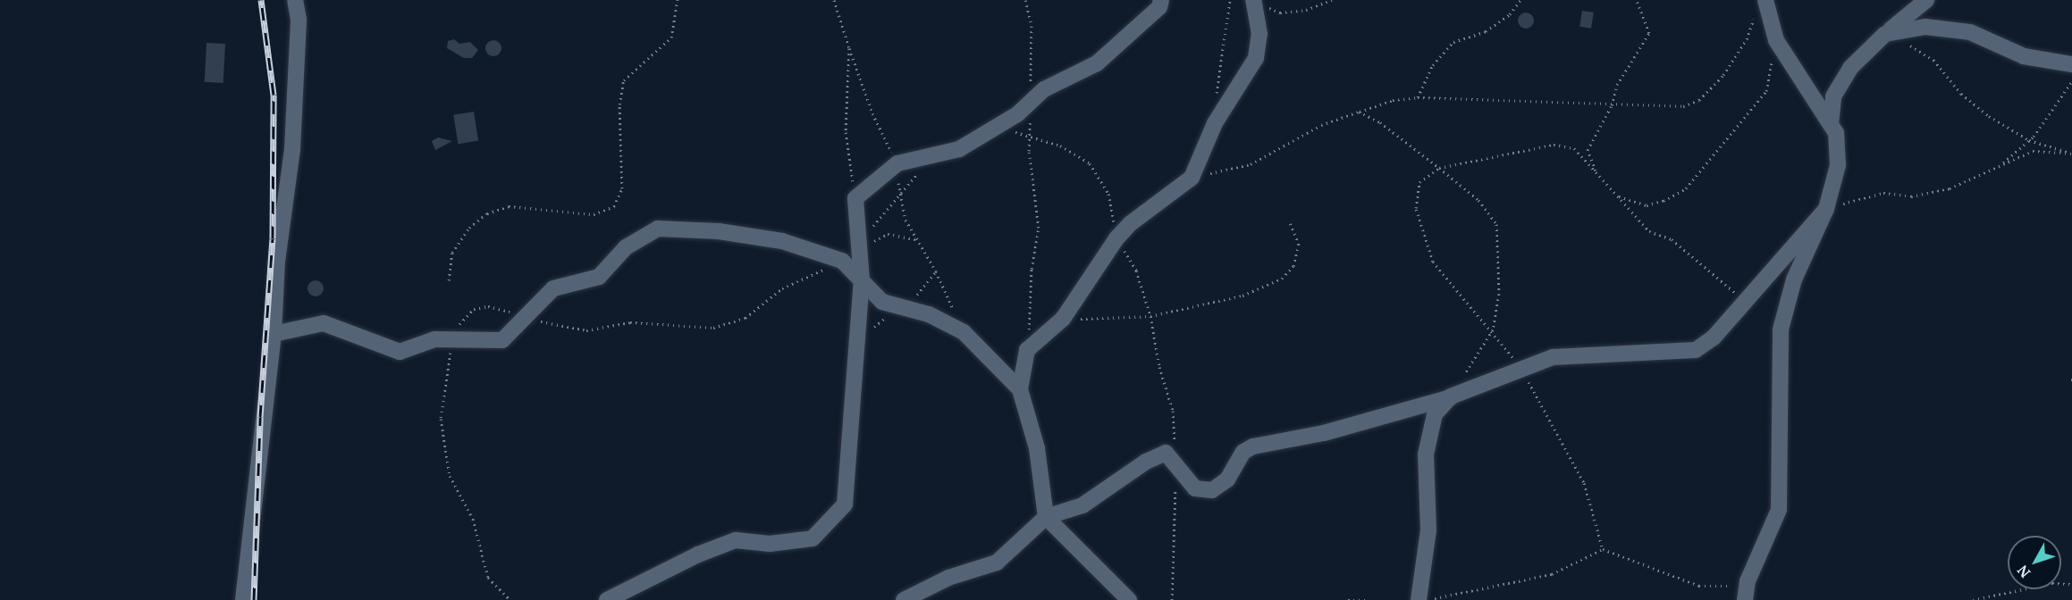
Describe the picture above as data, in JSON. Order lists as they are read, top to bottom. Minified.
{"north":"bottom left"}
